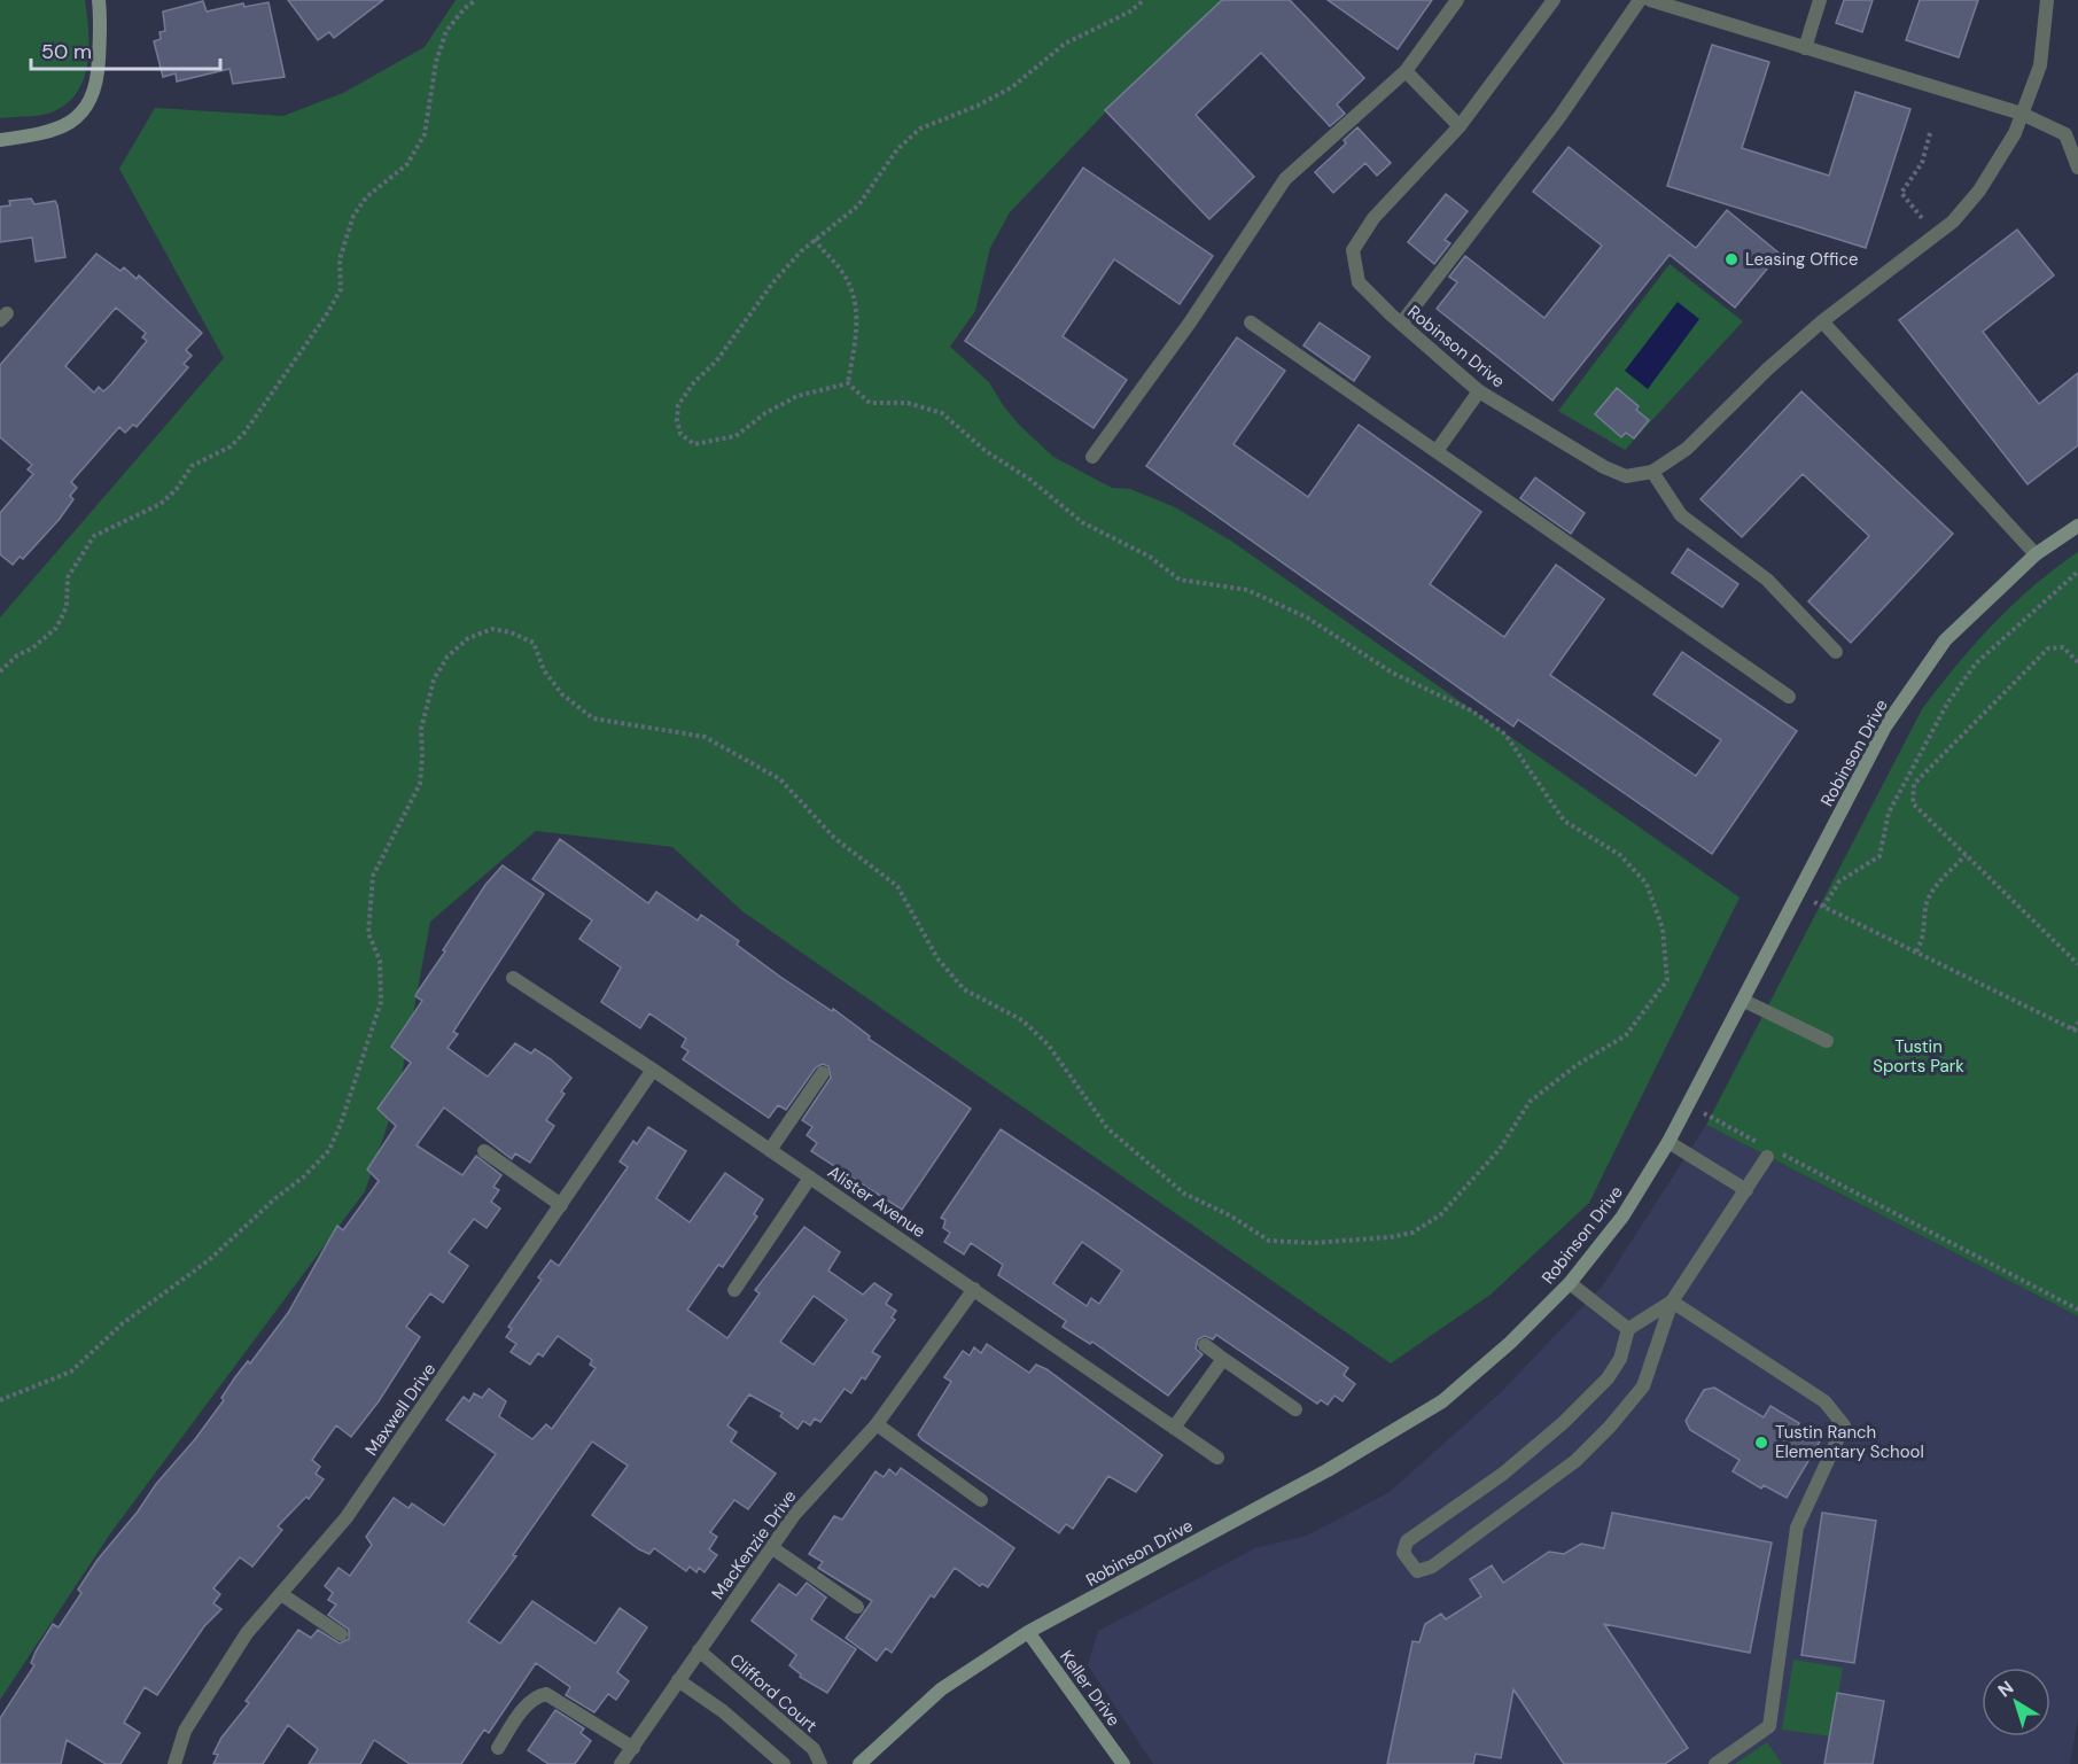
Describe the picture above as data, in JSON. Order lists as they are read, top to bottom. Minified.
{"streets":{"street":["Robinson Drive","Alister Avenue","Maxwell Drive","MacKenzie Drive","Keller Drive","Clifford Court"]},"crossings":[["Robinson Drive","Keller Drive"],["Alister Avenue","Maxwell Drive"],["Alister Avenue","MacKenzie Drive"],["MacKenzie Drive","Clifford Court"]],"parks":["Tustin Sports Park"],"places":["Leasing Office","Tustin Ranch Elementary School"],"scale_bar":"50 m","north":"top left"}
